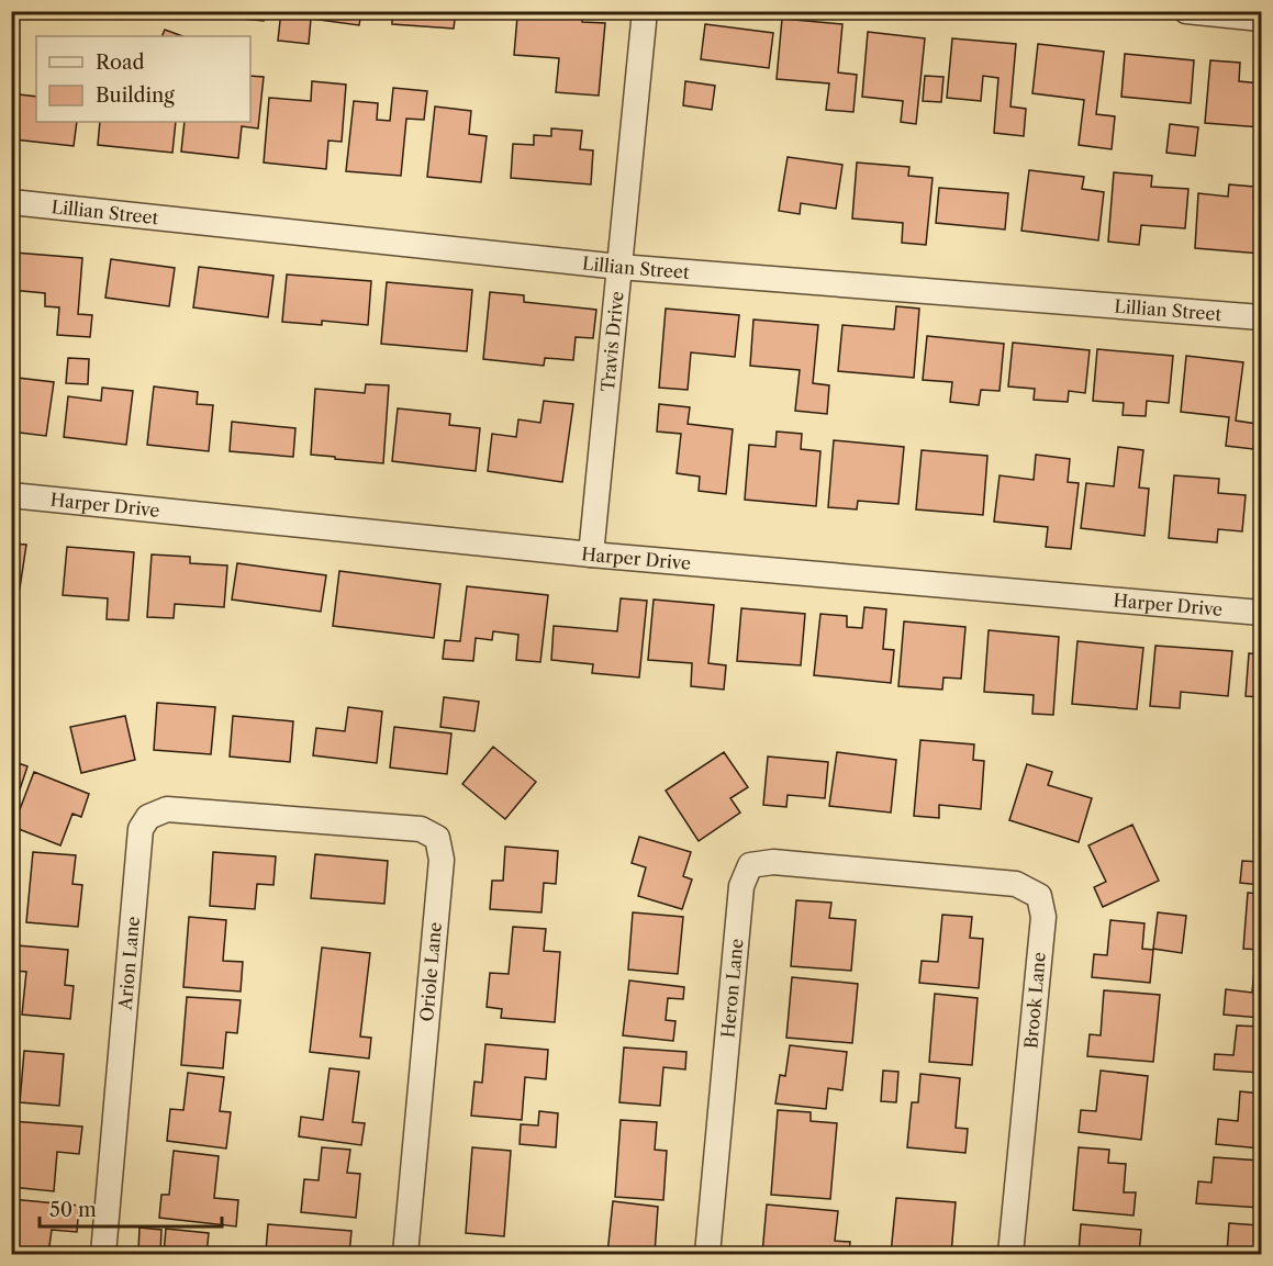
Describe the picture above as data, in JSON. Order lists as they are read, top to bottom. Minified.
{"streets":{"street":["Lillian Street","Travis Drive","Harper Drive","Arion Lane","Oriole Lane","Heron Lane","Brook Lane"]},"crossings":[["Lillian Street","Travis Drive"],["Travis Drive","Harper Drive"],["Arion Lane","Oriole Lane"],["Heron Lane","Brook Lane"]],"legend":["Road","Building"],"scale_bar":"50 m"}
